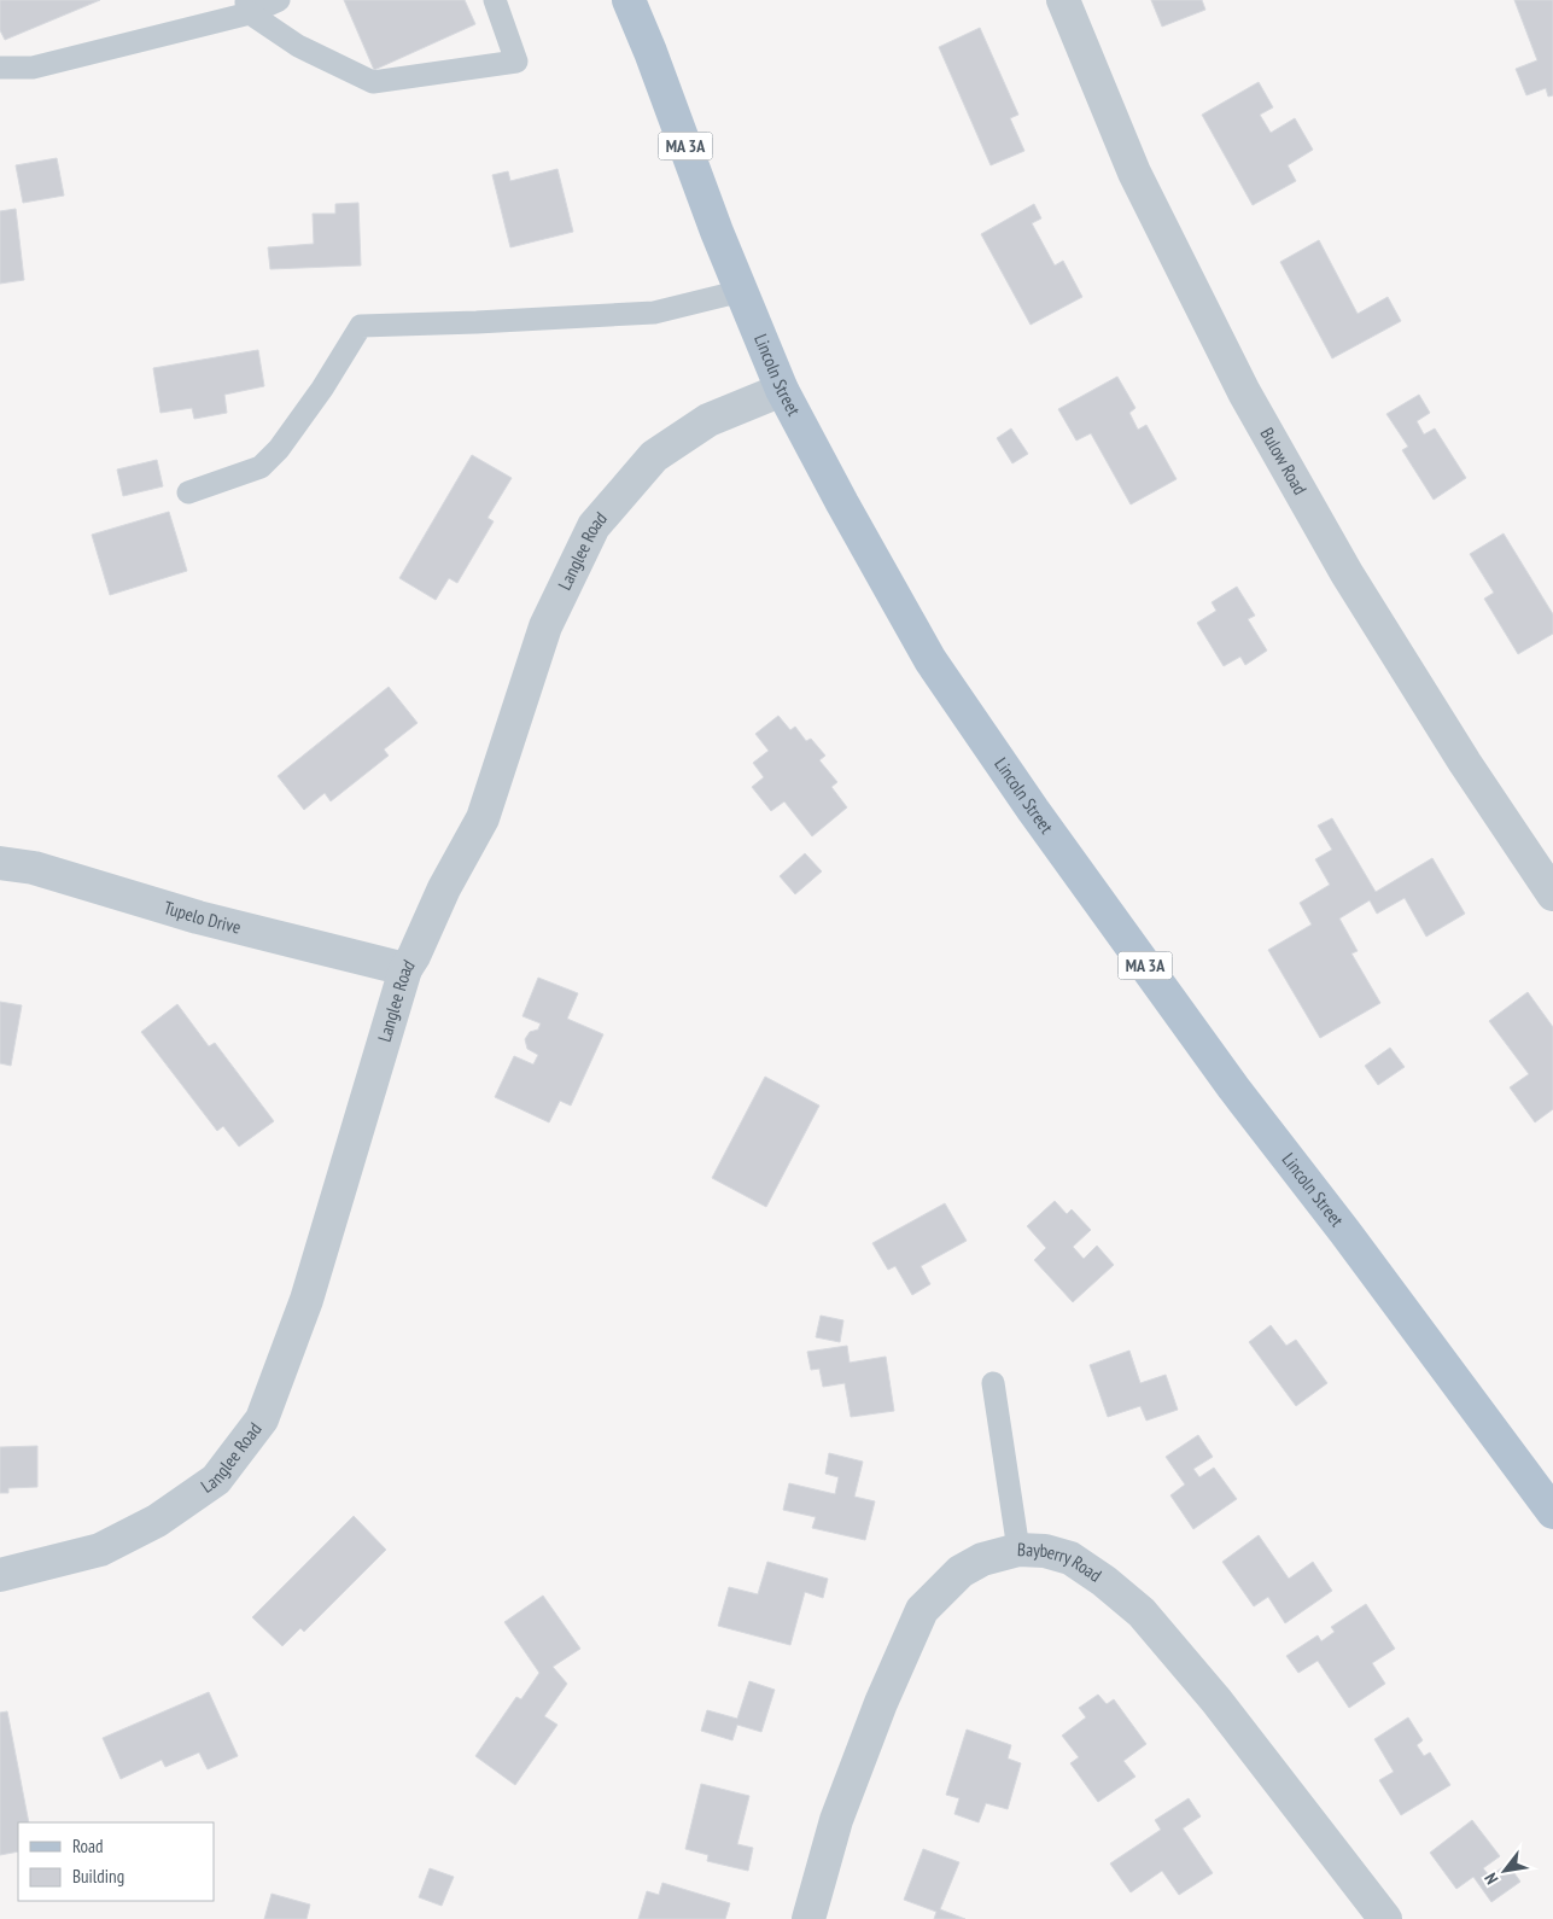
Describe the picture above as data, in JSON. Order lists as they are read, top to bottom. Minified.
{"streets":{"main road":["MA 3A","Lincoln Street"],"street":["Bulow Road","Langlee Road","Tupelo Drive","Bayberry Road"]},"crossings":[["Lincoln Street","Langlee Road"],["Langlee Road","Tupelo Drive"]],"legend":["Road","Building"],"north":"bottom left"}
